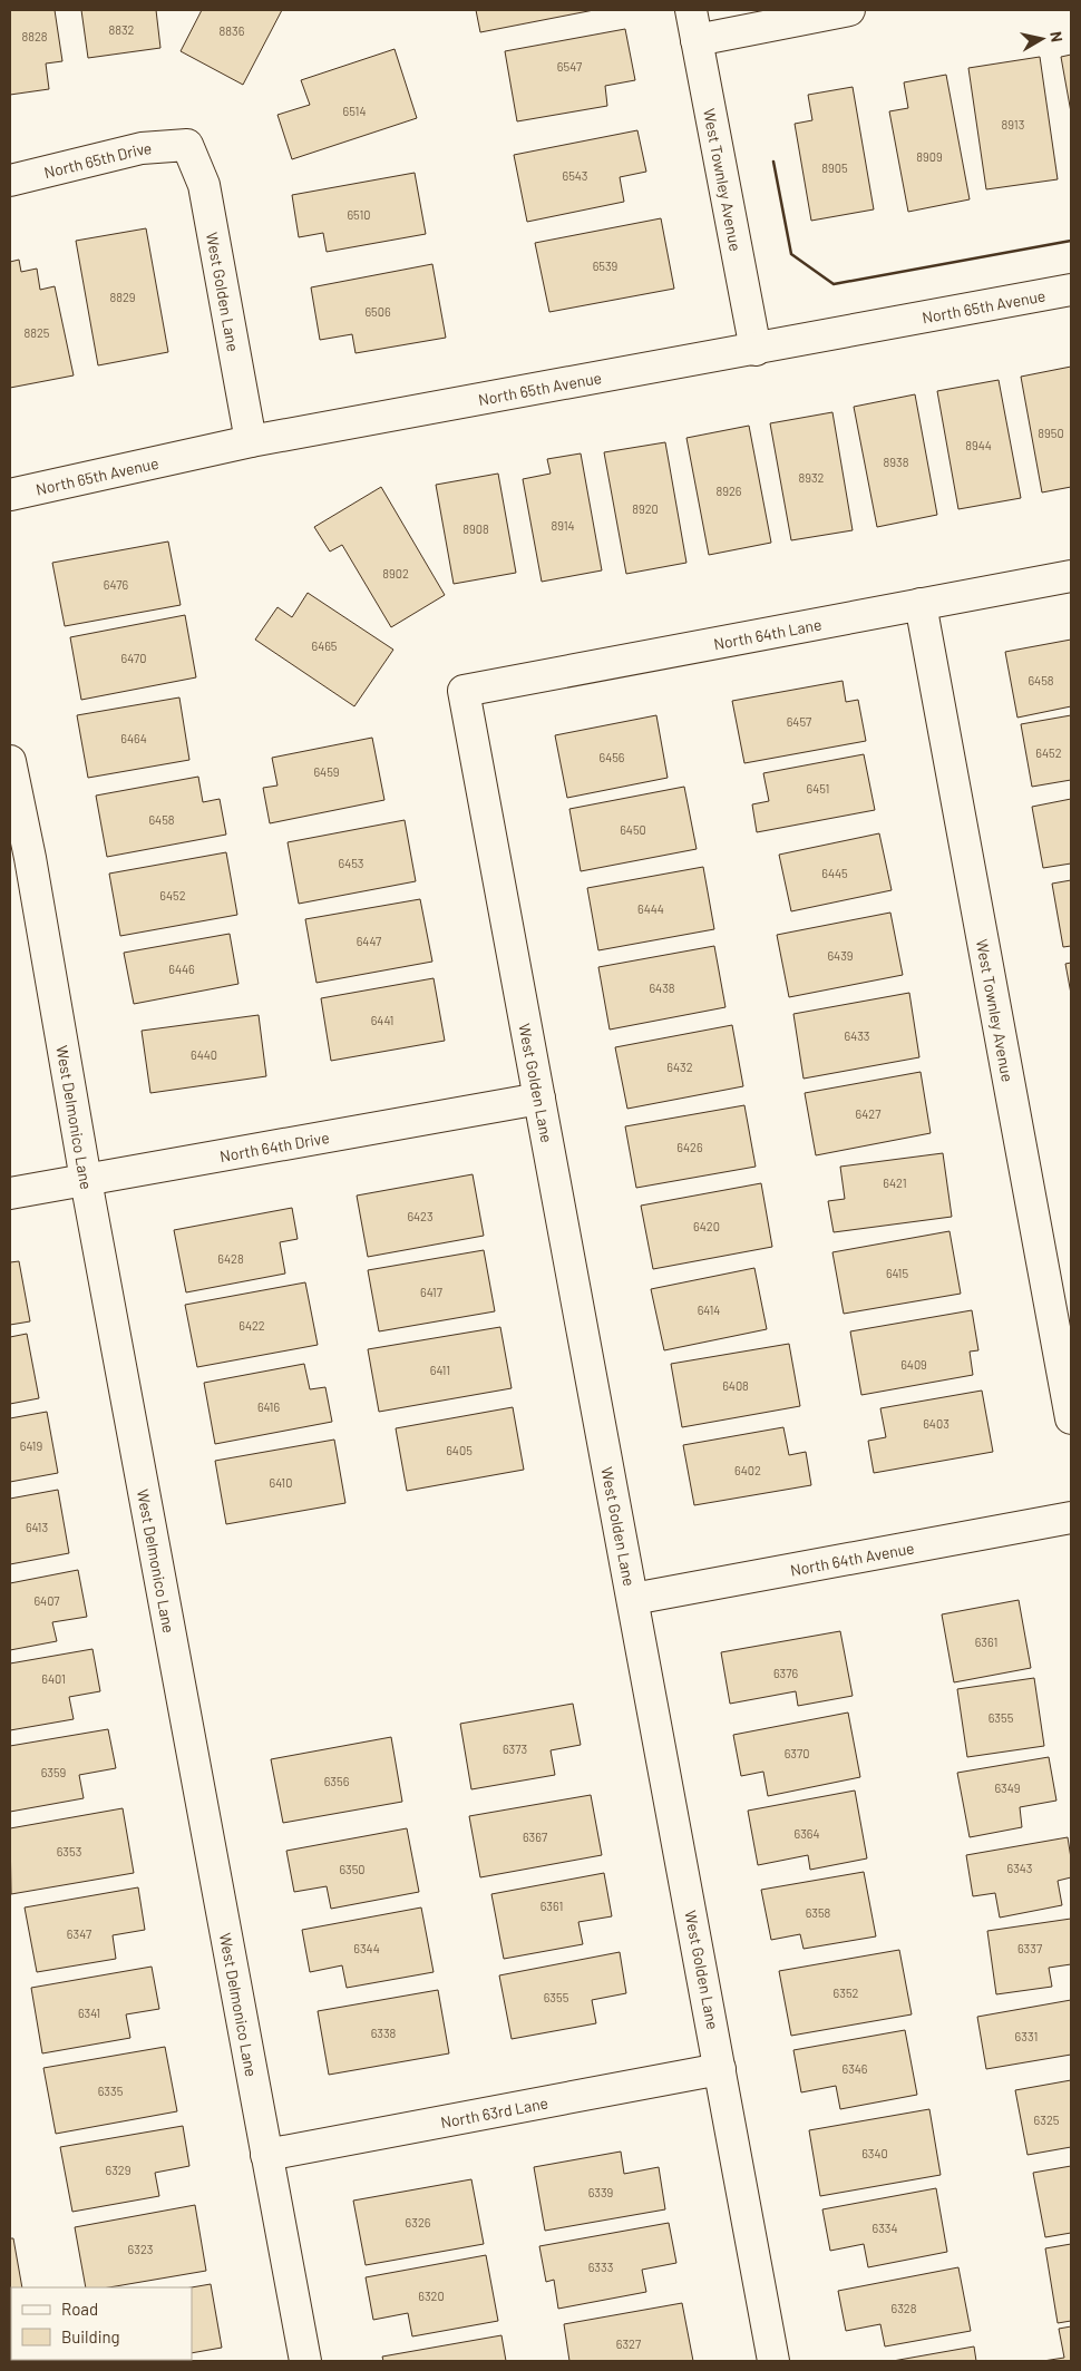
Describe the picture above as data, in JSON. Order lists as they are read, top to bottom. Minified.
{"streets":{"street":["North 65th Drive","West Townley Avenue","West Golden Lane","North 65th Avenue","North 64th Lane","West Delmonico Lane","North 64th Drive","North 64th Avenue","North 63rd Lane"]},"crossings":[["North 65th Drive","West Golden Lane"],["West Townley Avenue","North 65th Avenue"],["West Townley Avenue","North 64th Lane"],["West Golden Lane","North 65th Avenue"],["West Golden Lane","North 64th Lane"],["West Golden Lane","North 64th Drive"],["West Golden Lane","North 64th Avenue"],["West Golden Lane","North 63rd Lane"],["West Delmonico Lane","North 64th Drive"],["West Delmonico Lane","North 63rd Lane"]],"house_numbers":["8832","8836","8828","6547","6514","8913","8909","8905","6543","6510","6539","8829","6506","8825","8950","8944","8938","8932","8926","8920","8914","8908","8902","6476","6465","6470","6458","6457","6464","6452","6456","6459","6451","6458","6450","6453","6445","6452","6444","6447","6439","6446","6438","6441","6433","6440","6432","6427","6426","6421","6423","6420","6428","6415","6417","6414","6422","6409","6411","6408","6416","6403","6419","6405","6402","6410","6413","6407","6361","6376","6401","6355","6373","6370","6359","6356","6349","6364","6367","6353","6343","6350","6361","6358","6347","6344","6337","6352","6355","6341","6338","6331","6346","6335","6325","6340","6329","6339","6326","6334","6323","6333","6320","6328","6327"],"legend":["Road","Building"],"north":"right"}
